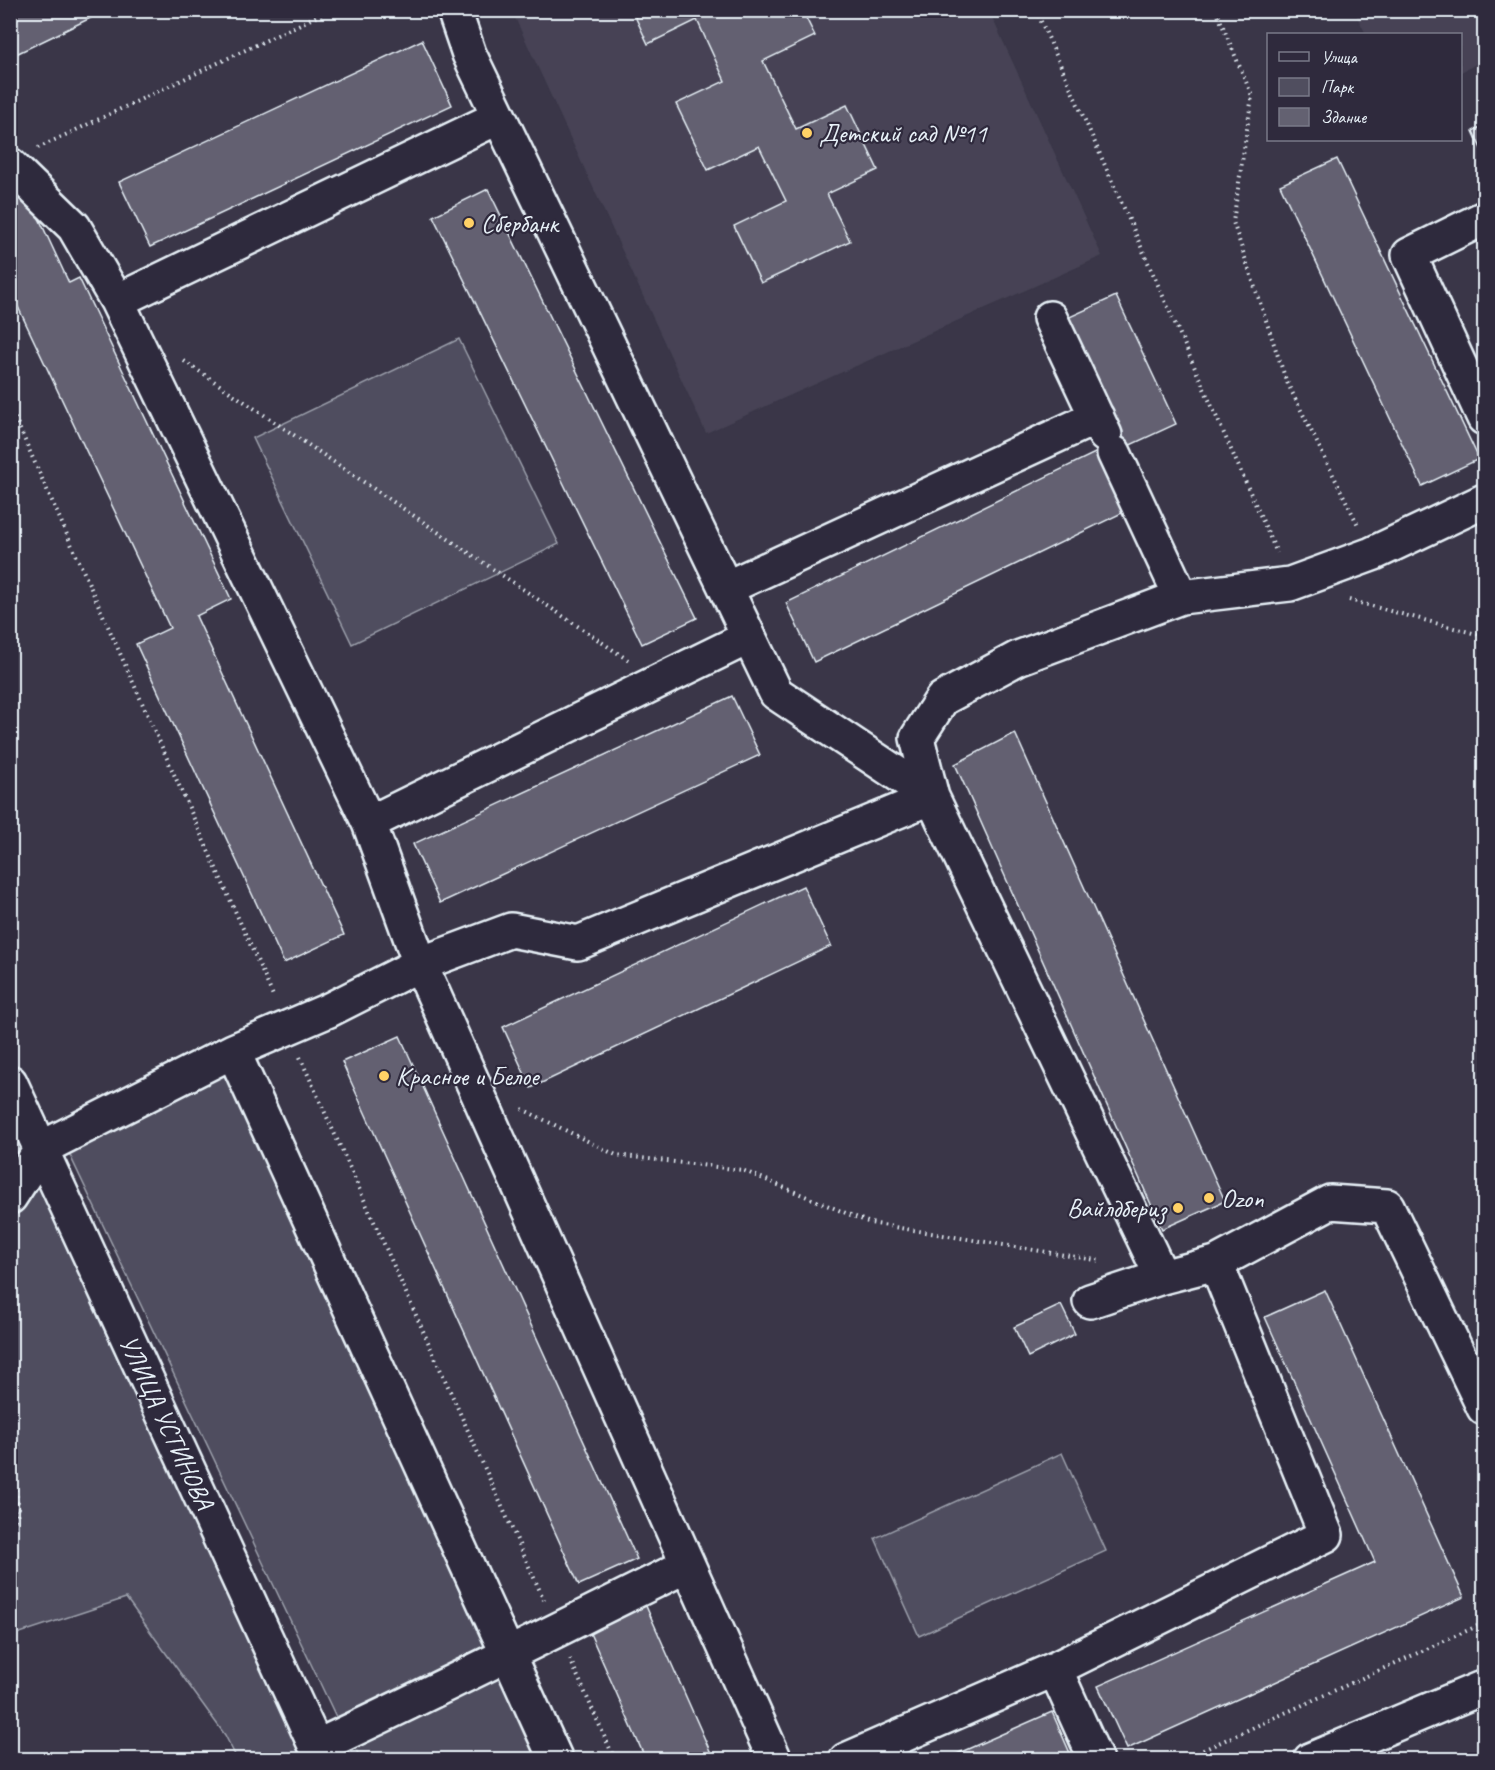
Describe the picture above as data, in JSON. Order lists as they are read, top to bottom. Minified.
{"streets":{"street":["УЛИЦА УСТИНОВА"]},"places":["Детский сад №11","Сбербанк","Красное и Белое","Ozon","Вайлдбериз"],"legend":["Улица","Парк","Здание"]}
